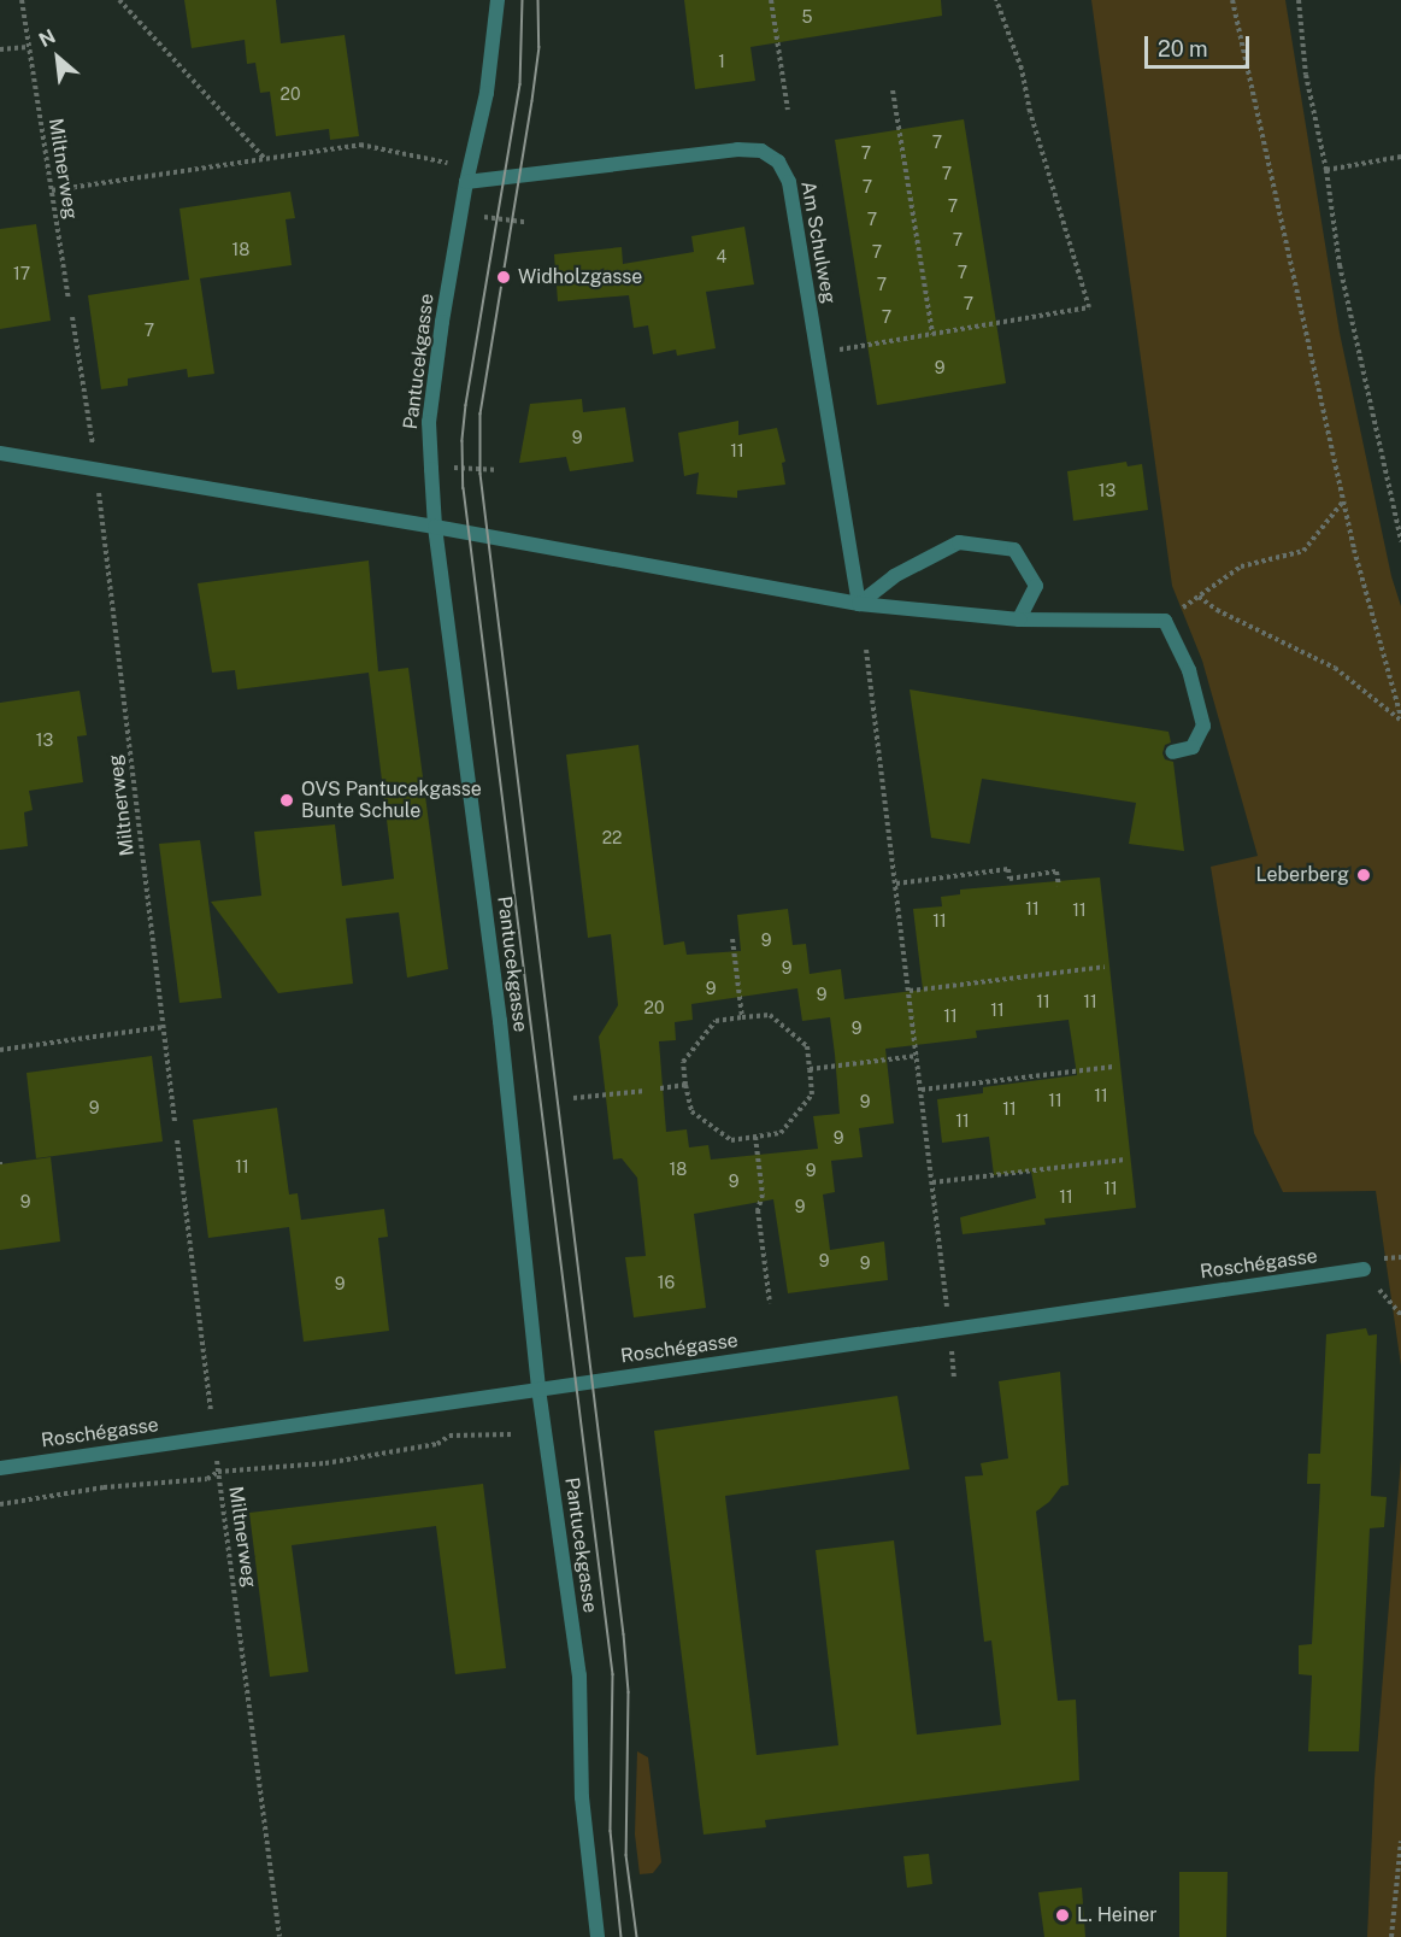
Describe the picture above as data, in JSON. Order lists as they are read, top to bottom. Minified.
{"streets":{"street":["Am Schulweg","Pantucekgasse","Roschégasse"],"path":["Miltnerweg"]},"crossings":[["Miltnerweg","Roschégasse"],["Am Schulweg","Pantucekgasse"],["Pantucekgasse","Roschégasse"]],"places":["Widholzgasse","OVS Pantucekgasse Bunte Schule","Leberberg","L. Heiner"],"house_numbers":["5","1","20","7","7","7","7","7","7","7","18","7","4","7","17","7","7","7","7","9","9","11","13","13","22","11","11","11","9","9","9","9","11","11","20","11","11","9","11","11","9","9","11","11","9","11","18","9","9","11","11","9","9","9","9","16","9"],"scale_bar":"20 m","north":"top left"}
